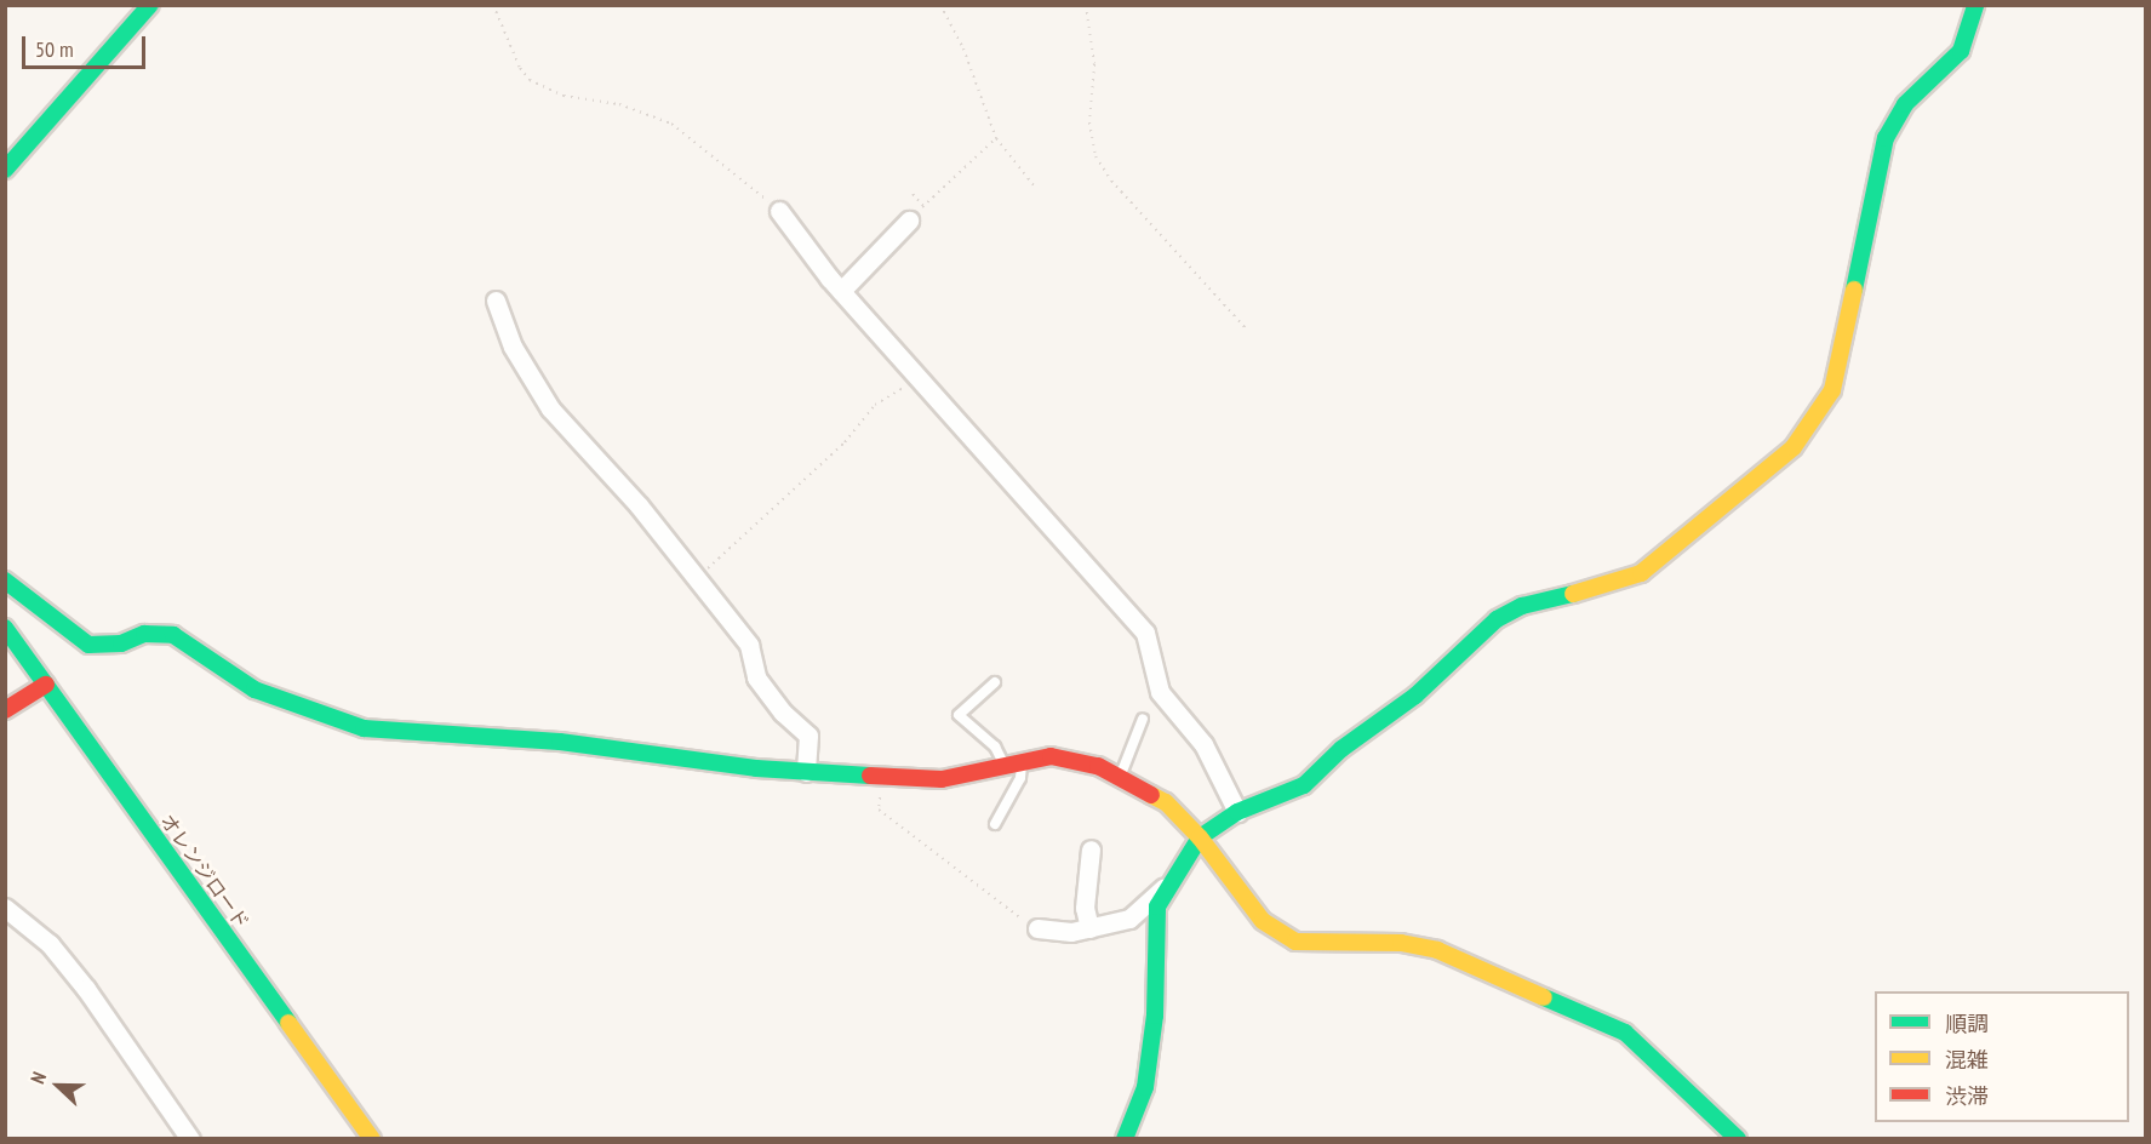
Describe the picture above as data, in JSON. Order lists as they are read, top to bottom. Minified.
{"streets":{"street":["オレンジロード"]},"legend":["順調","混雑","渋滞"],"scale_bar":"50 m","north":"left"}
